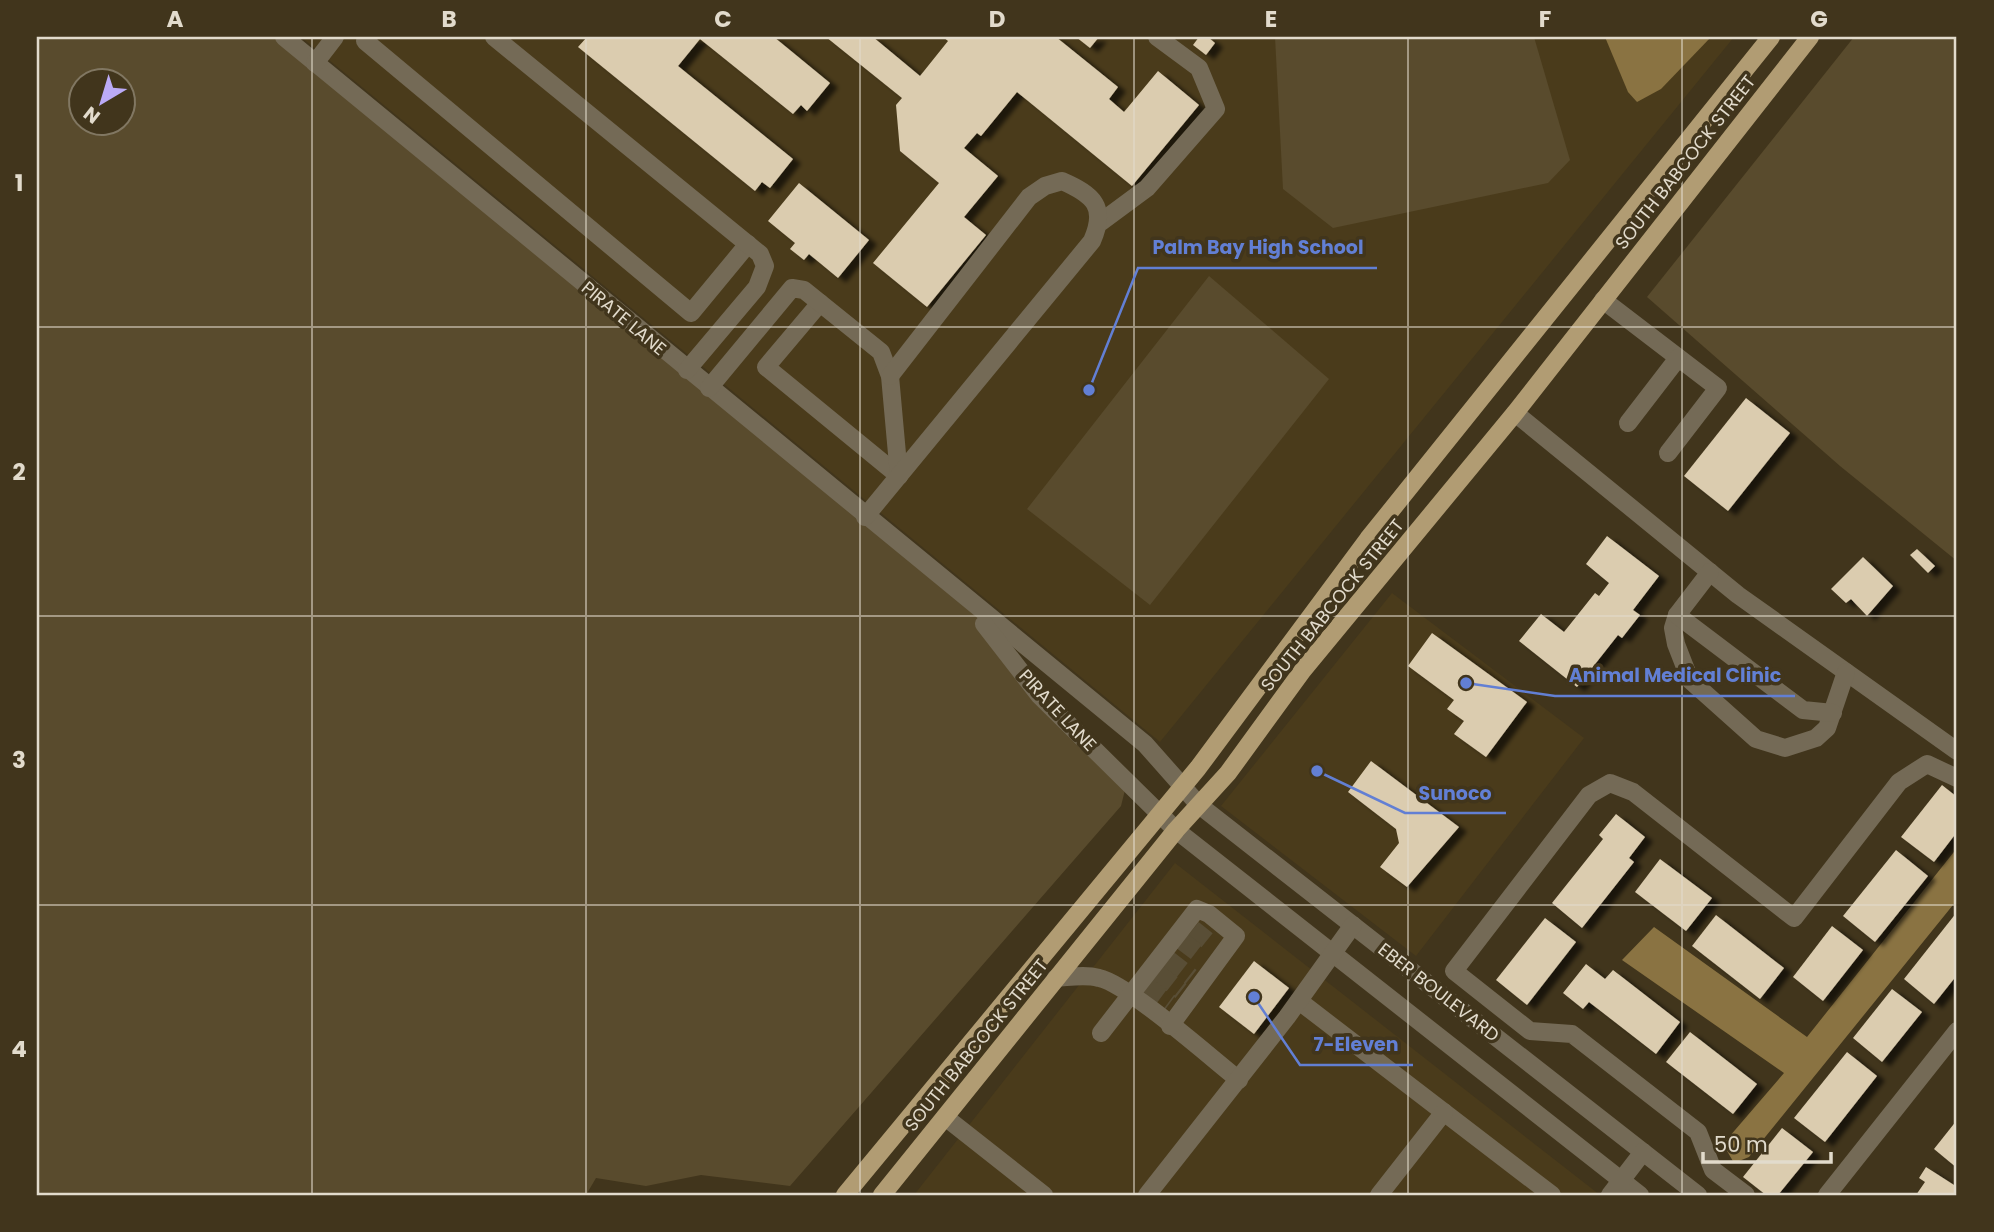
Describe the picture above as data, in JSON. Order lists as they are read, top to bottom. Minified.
{"streets":{"main road":["SOUTH BABCOCK STREET"],"street":["PIRATE LANE","EBER BOULEVARD"]},"crossings":[["SOUTH BABCOCK STREET","PIRATE LANE"],["SOUTH BABCOCK STREET","EBER BOULEVARD"],["PIRATE LANE","EBER BOULEVARD"]],"places":["Palm Bay High School","Animal Medical Clinic","Sunoco","7-Eleven"],"scale_bar":"50 m","north":"bottom left","grid":{"columns":["A","B","C","D","E","F","G"],"rows":["1","2","3","4"]}}
